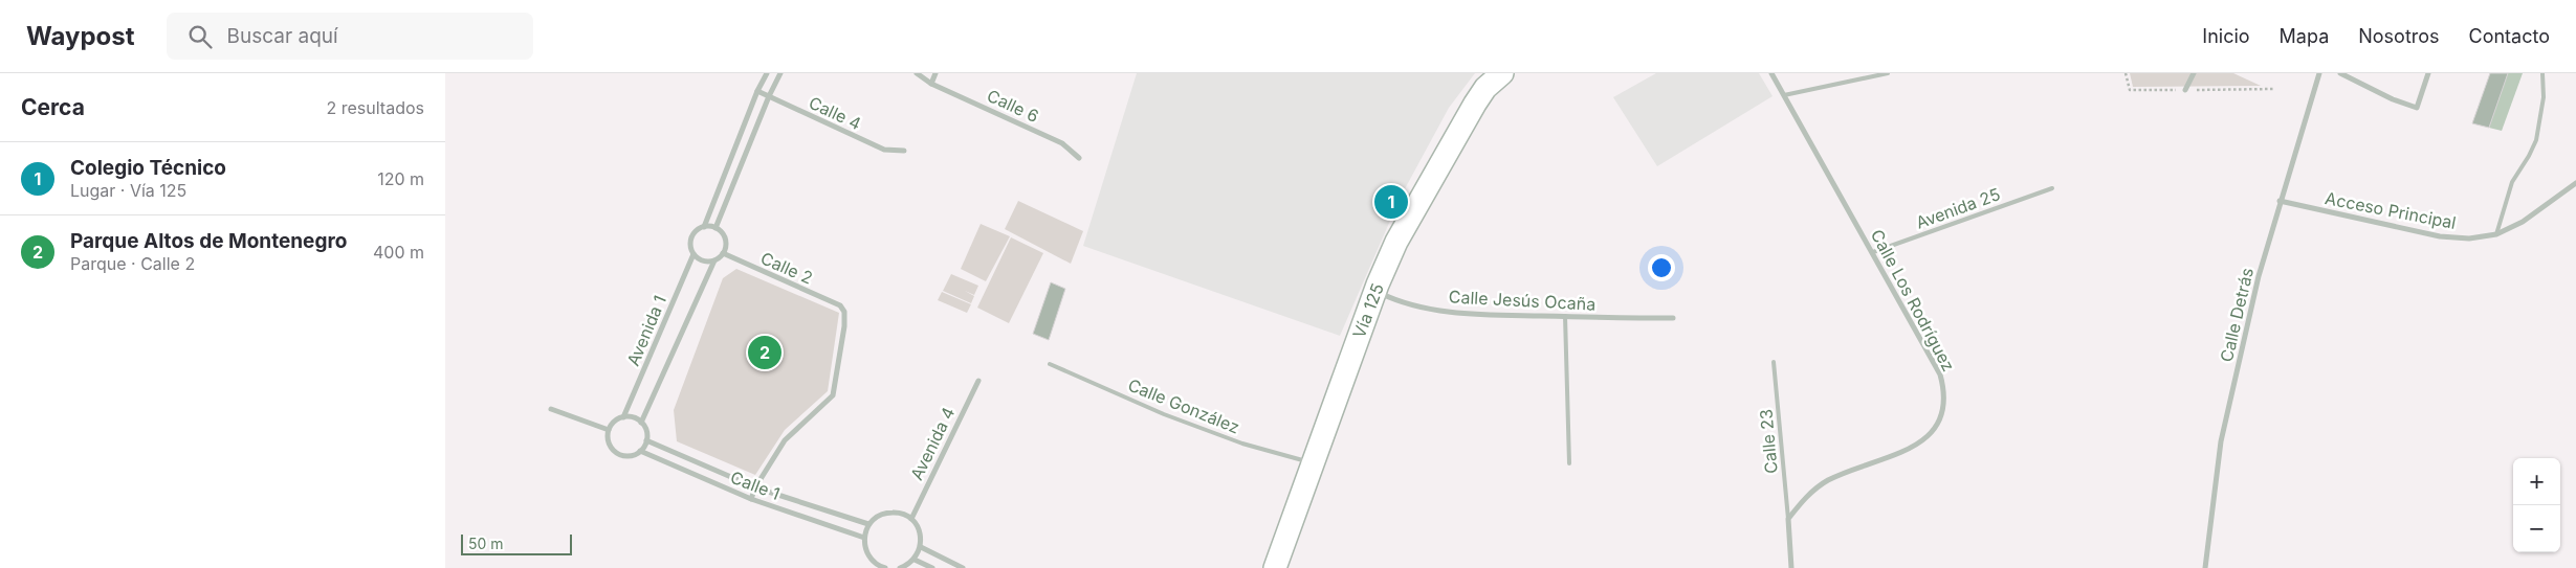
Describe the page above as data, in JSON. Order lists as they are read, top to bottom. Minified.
{"streets":{"main road":["Vía 125"],"street":["Calle 6","Calle 4","Acceso Principal","Calle 2","Calle Jesús Ocaña","Calle Los Rodríguez","Calle Detrás","Avenida 1","Avenida 4","Calle 1"],"lane":["Avenida 25","Calle González","Calle 23"]},"crossings":[["Avenida 25","Calle Los Rodríguez"],["Acceso Principal","Calle Detrás"],["Calle 2","Avenida 1"],["Calle 2","Calle 1"],["Calle Jesús Ocaña","Vía 125"],["Calle Los Rodríguez","Calle 23"],["Vía 125","Calle González"],["Avenida 1","Calle 1"]],"scale_bar":"50 m","page":{"header":"Waypost","search":"Buscar aquí","nav":["Inicio","Mapa","Nosotros","Contacto"],"heading":["Cerca","2 resultados"],"list":[{"mark":"1","name":"Colegio Técnico","note":"Lugar · Vía 125","value":"120 m"},{"mark":"2","name":"Parque Altos de Montenegro","note":"Parque · Calle 2","value":"400 m"}],"pins":["1","2"],"map_buttons":["+","−"],"scale":"50 m"}}
